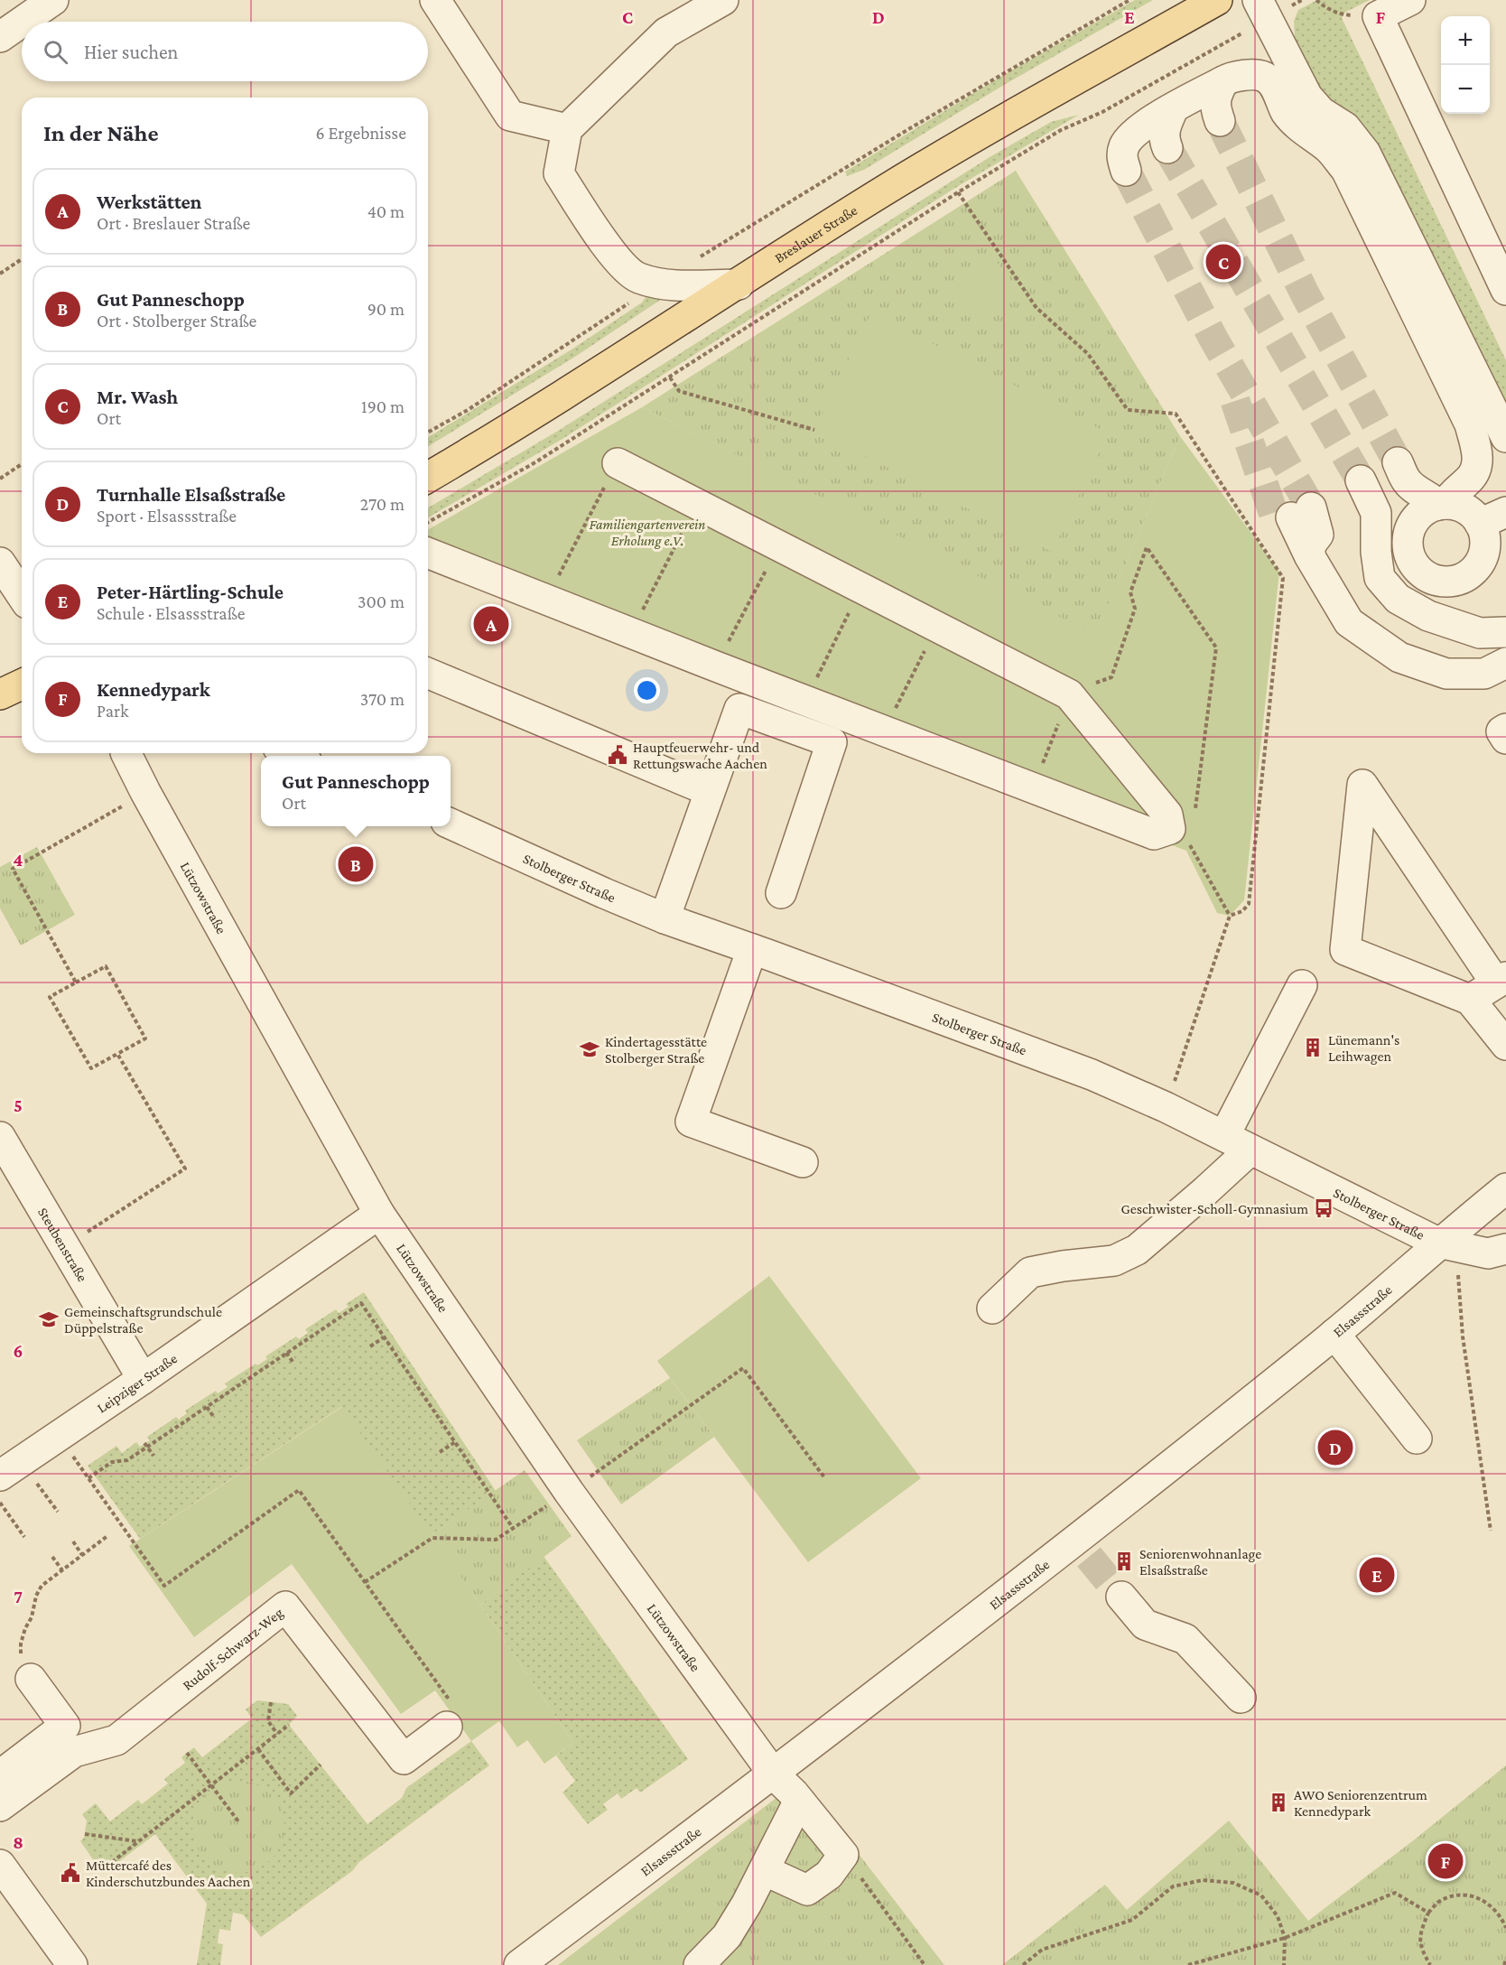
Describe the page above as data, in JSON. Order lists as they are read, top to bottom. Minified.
{"streets":{"main road":["Breslauer Straße"],"street":["Stolberger Straße","Lützowstraße","Steubenstraße","Elsassstraße","Leipziger Straße","Rudolf-Schwarz-Weg"]},"crossings":[["Stolberger Straße","Elsassstraße"],["Lützowstraße","Elsassstraße"],["Lützowstraße","Leipziger Straße"],["Steubenstraße","Leipziger Straße"]],"parks":["Familiengartenverein Erholung e.V."],"places":{"public building":["Hauptfeuerwehr- und Rettungswache Aachen","Müttercafé des Kinderschutzbundes Aachen"],"building":["Lünemann's Leihwagen","Seniorenwohnanlage Elsaßstraße","AWO Seniorenzentrum Kennedypark"],"school or university":["Kindertagesstätte Stolberger Straße","Gemeinschaftsgrundschule Düppelstraße"],"bus stop":["Geschwister-Scholl-Gymnasium"]},"page":{"map_buttons":["+","−"],"search":"Hier suchen","heading":["In der Nähe","6 Ergebnisse"],"list":[{"mark":"A","name":"Werkstätten","note":"Ort · Breslauer Straße","value":"40 m"},{"mark":"B","name":"Gut Panneschopp","note":"Ort · Stolberger Straße","value":"90 m"},{"mark":"C","name":"Mr. Wash","note":"Ort","value":"190 m"},{"mark":"D","name":"Turnhalle Elsaßstraße","note":"Sport · Elsassstraße","value":"270 m"},{"mark":"E","name":"Peter-Härtling-Schule","note":"Schule · Elsassstraße","value":"300 m"},{"mark":"F","name":"Kennedypark","note":"Park","value":"370 m"}],"pins":["C","A","B","D","E","F"],"popup":["Gut Panneschopp","Ort"]},"grid":{"columns":["C","D","E","F"],"rows":["4","5","6","7","8"]}}
